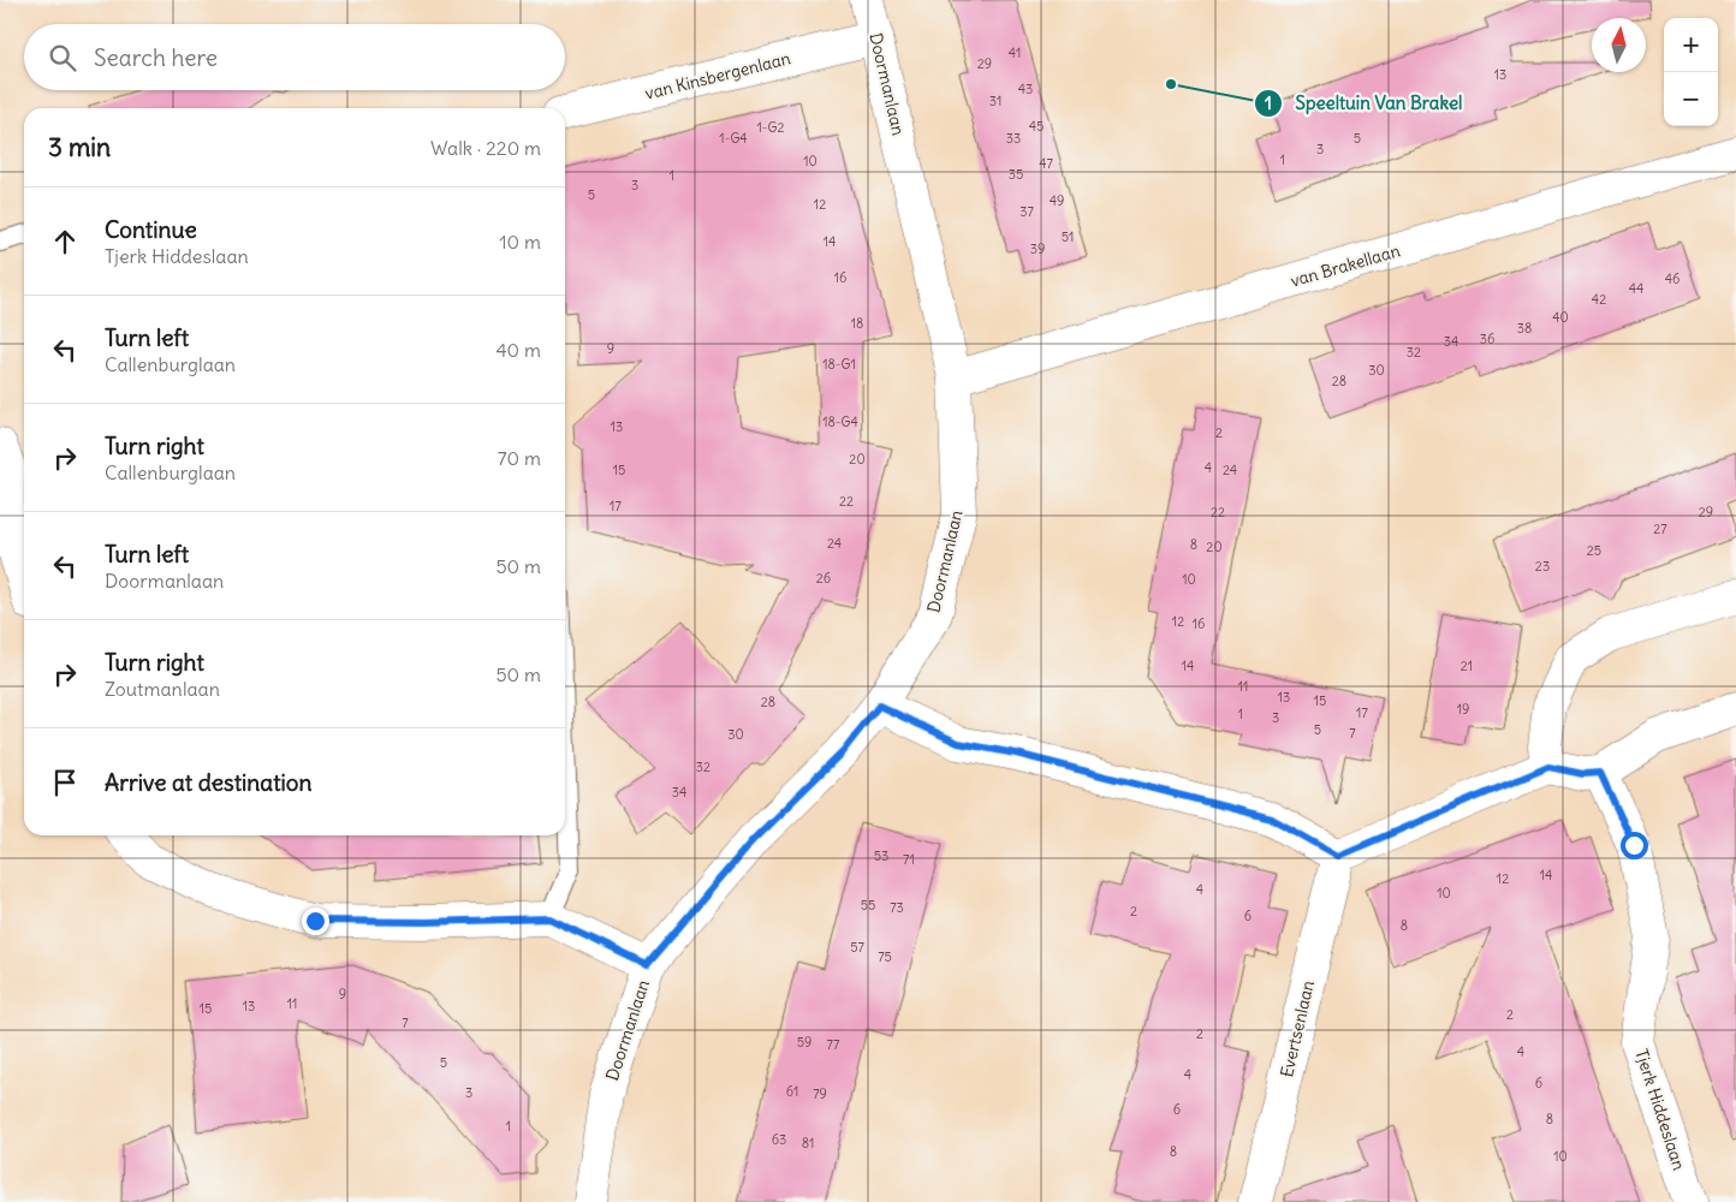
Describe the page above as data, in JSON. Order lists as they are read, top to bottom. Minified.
{"streets":{"street":["van Kinsbergenlaan","Doormanlaan","van Brakellaan","Evertsenlaan","Tjerk Hiddeslaan"]},"crossings":[["van Kinsbergenlaan","Doormanlaan"],["Doormanlaan","van Brakellaan"]],"places":["Speeltuin Van Brakel"],"house_numbers":["41","29","13","43","31","45","1-G2","1-G4","33","5","3","1","10","47","35","1","3","5","49","12","37","51","14","39","16","46","44","42","40","18","38","36","34","9","32","18-G1","30","28","18-G4","13","2","20","4","15","24","22","17","22","29","27","24","8","20","25","23","26","10","12","16","14","21","11","13","15","28","19","17","1","3","5","7","30","32","34","53","71","14","12","4","10","55","73","2","6","8","57","75","9","11","13","15","2","7","2","59","77","4","5","4","6","61","3","79","6","8","1","63","81","8","10"],"north":"top","page":{"map_buttons":["+","−"],"search":"Search here","heading":["3 min","Walk · 220 m"],"list":[["Continue","Tjerk Hiddeslaan","10 m"],["Turn left","Callenburglaan","40 m"],["Turn right","Callenburglaan","70 m"],["Turn left","Doormanlaan","50 m"],["Turn right","Zoutmanlaan","50 m"],"Arrive at destination"]}}
